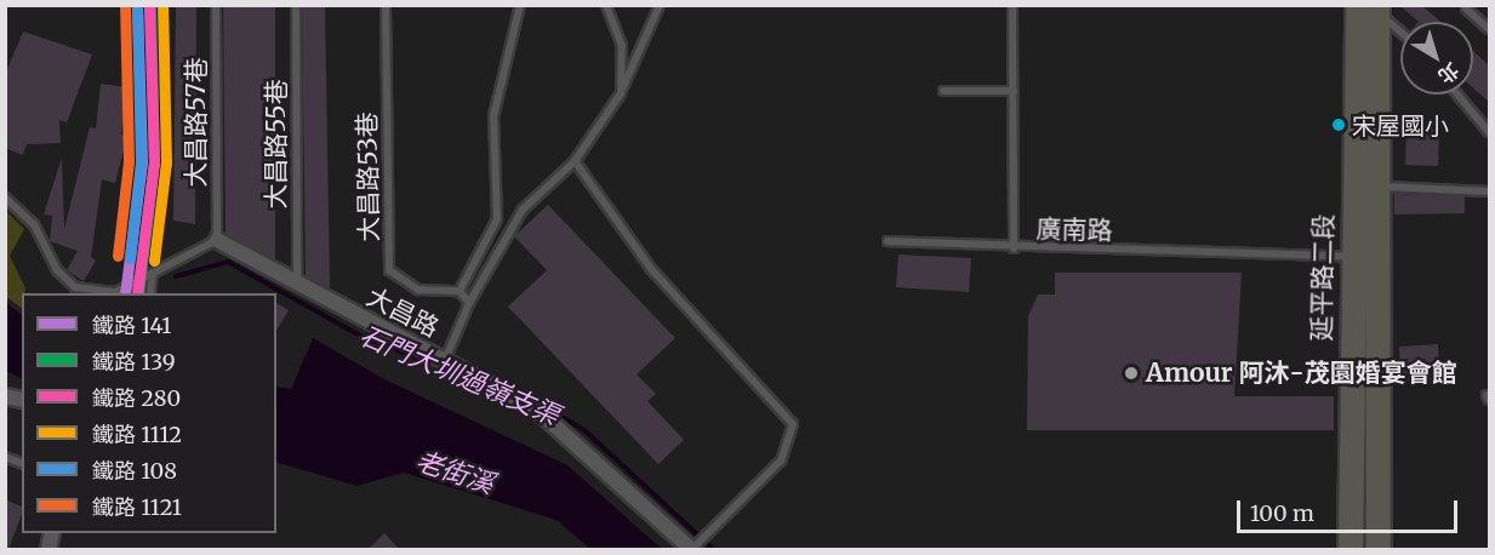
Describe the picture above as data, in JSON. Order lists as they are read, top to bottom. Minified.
{"streets":{"main road":["延平路二段"],"street":["大昌路"],"lane":["大昌路57巷","大昌路55巷","大昌路53巷","廣南路"]},"crossings":[["大昌路57巷","大昌路"],["大昌路55巷","大昌路"],["廣南路","延平路二段"]],"water":["石門大圳過嶺支渠","老街溪"],"places":["宋屋國小","Amour 阿沐-茂園婚宴會館"],"lines":["rail line 141","rail line 139","rail line 280","rail line 1112","rail line 108","rail line 1121"],"legend":["鐵路 141","鐵路 139","鐵路 280","鐵路 1112","鐵路 108","鐵路 1121"],"scale_bar":"100 m","north":"bottom right"}
